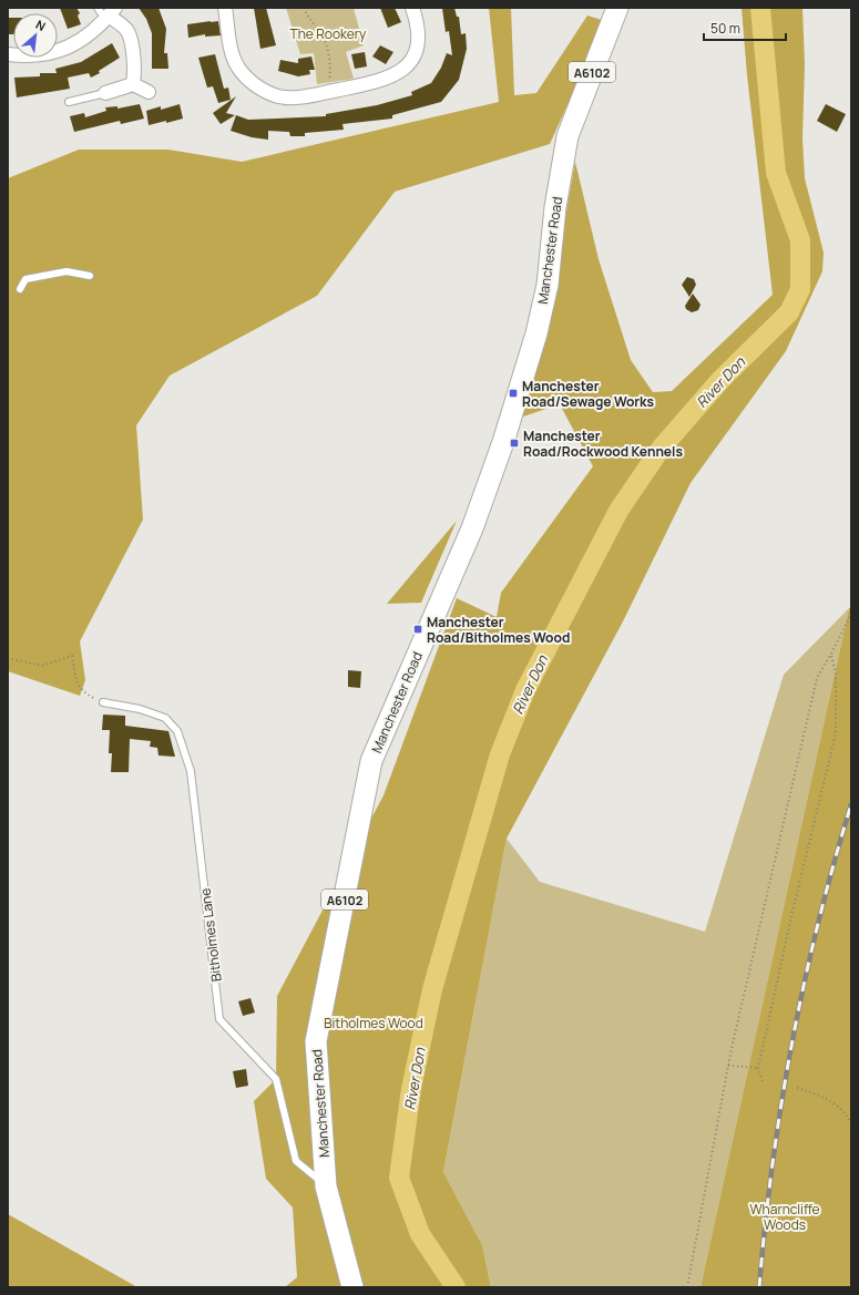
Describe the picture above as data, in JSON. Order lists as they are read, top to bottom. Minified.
{"streets":{"main road":["A6102","Manchester Road"],"lane":["Bitholmes Lane"]},"crossings":[["Manchester Road","Bitholmes Lane"]],"water":["River Don"],"parks":["The Rookery","Bitholmes Wood","Wharncliffe Woods"],"places":{"transit":["Manchester Road/Sewage Works","Manchester Road/Rockwood Kennels","Manchester Road/Bitholmes Wood"]},"scale_bar":"50 m","north":"top right"}
